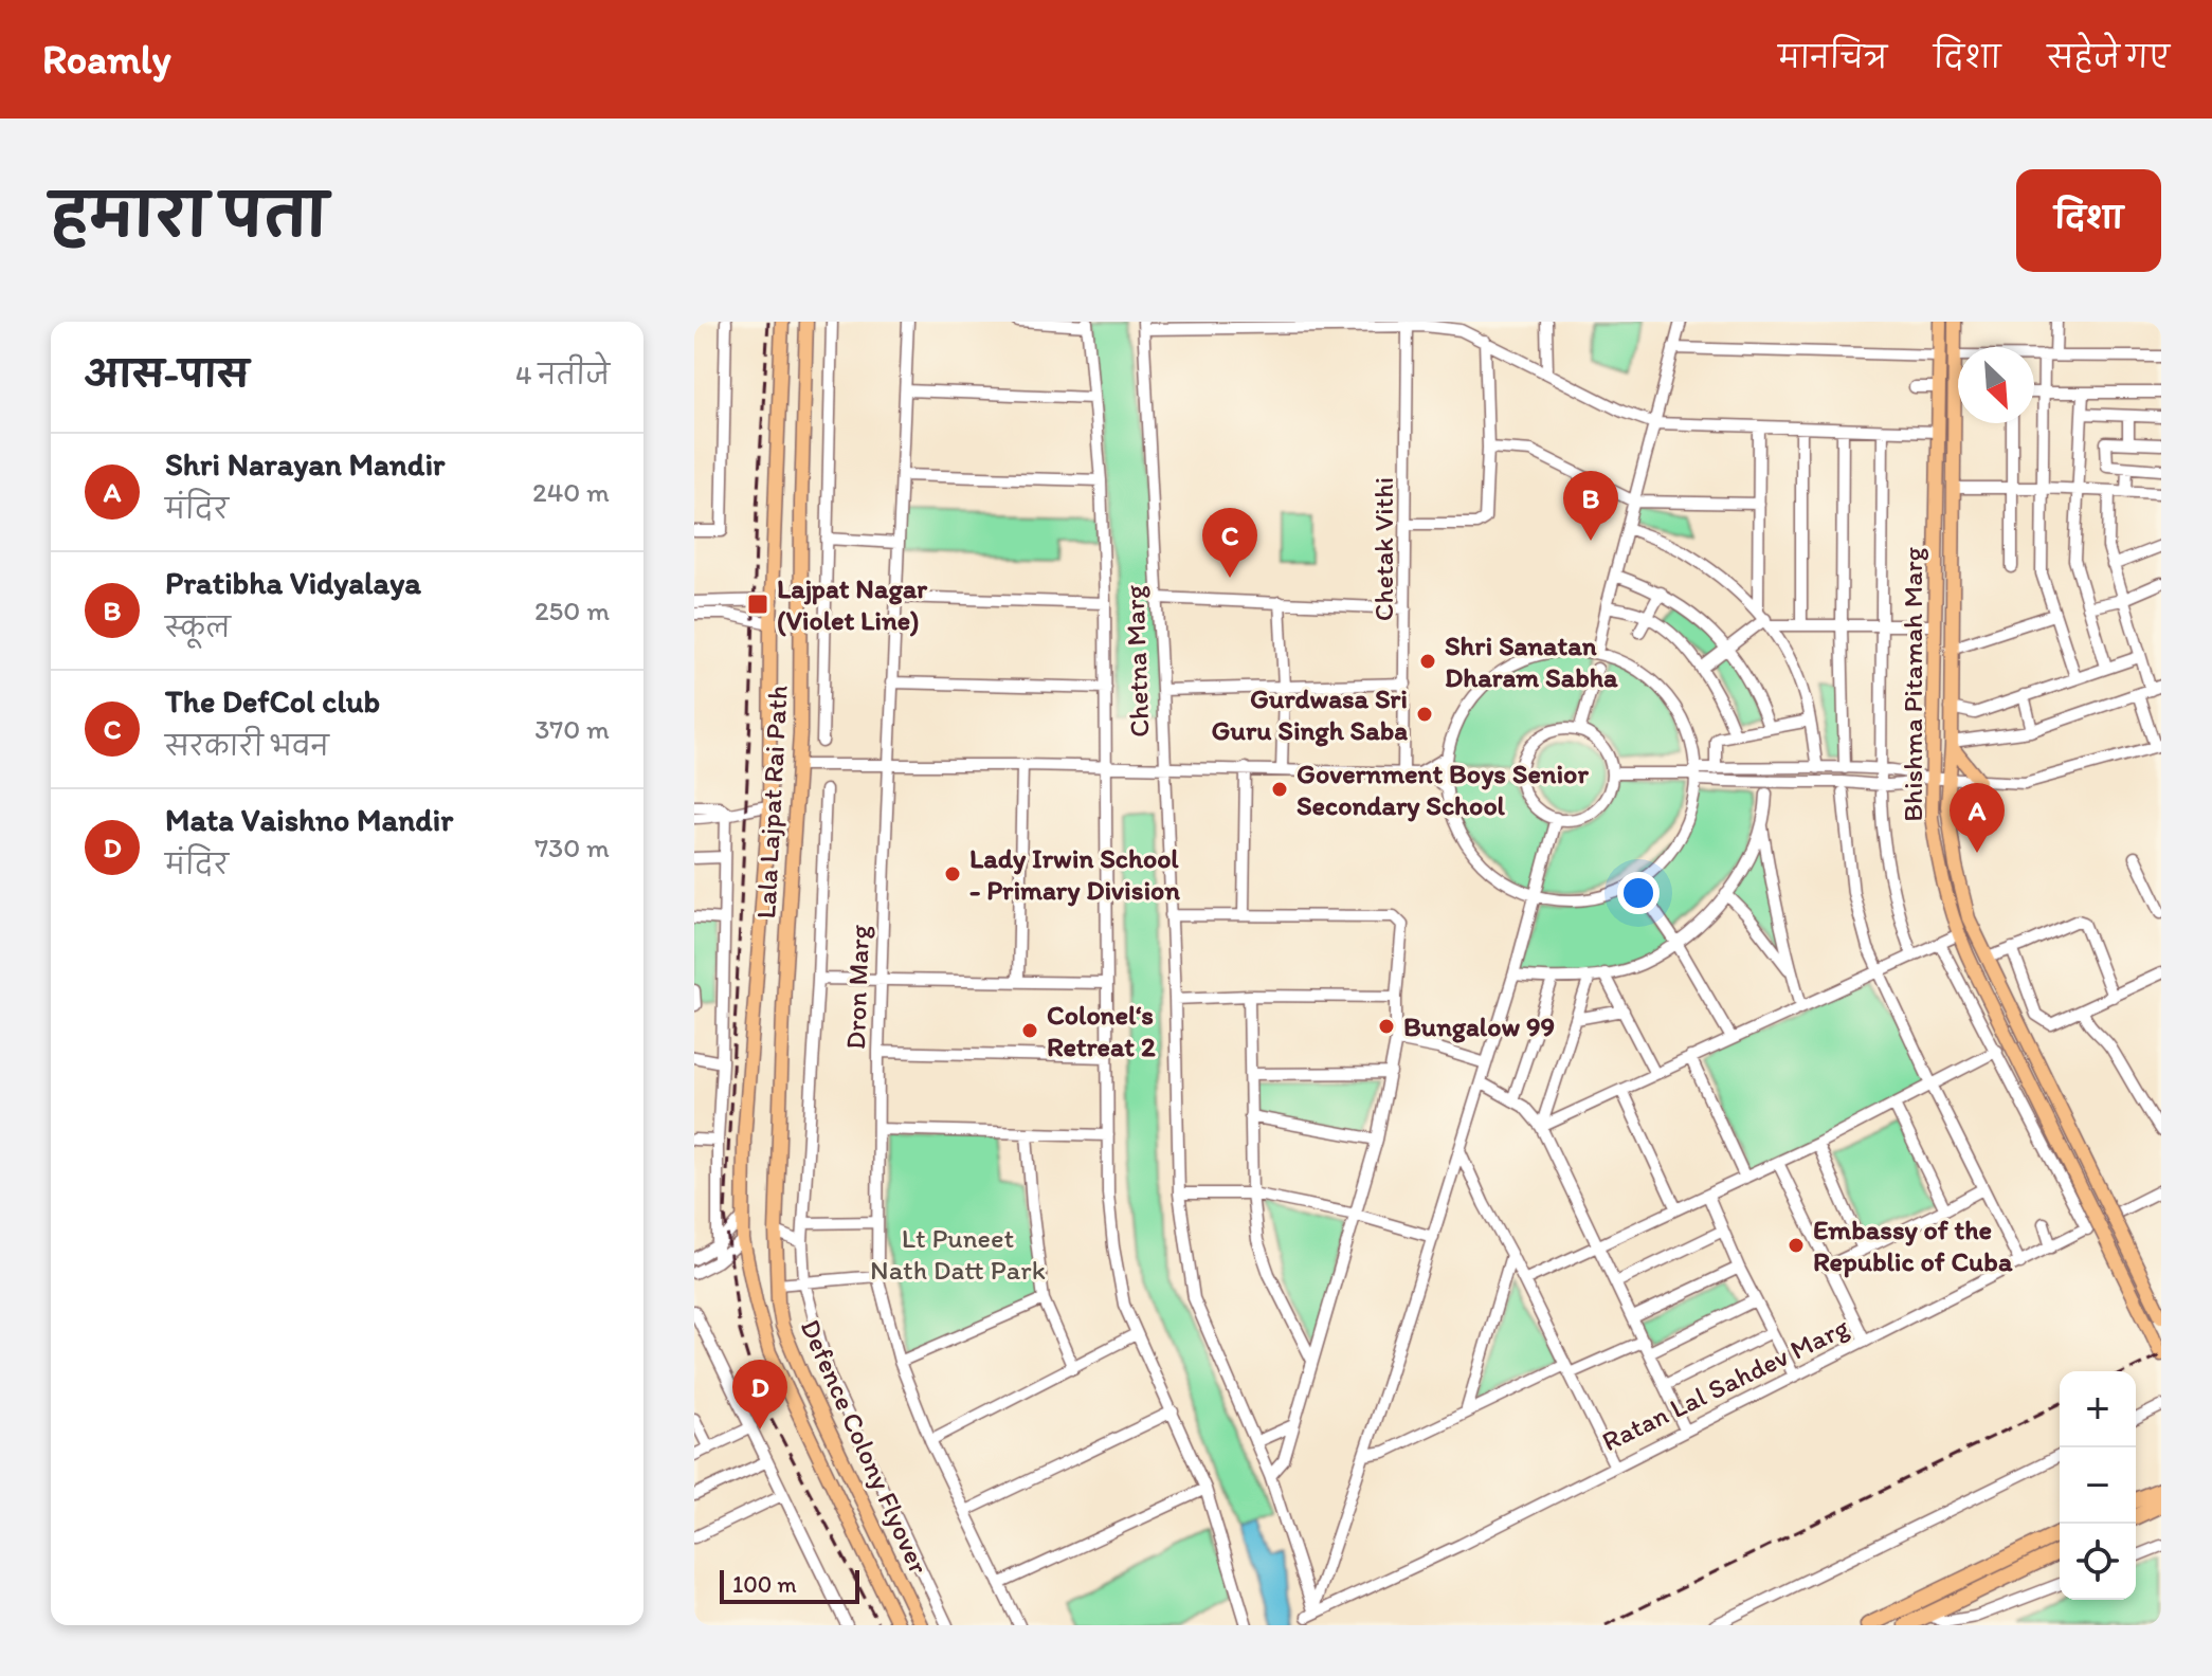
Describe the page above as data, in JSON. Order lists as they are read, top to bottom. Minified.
{"streets":{"main road":["Bhishma Pitamah Marg","Lala Lajpat Rai Path","Defence Colony Flyover"],"street":["Chetak Vithi","Chetna Marg","Dron Marg","Ratan Lal Sahdev Marg"]},"crossings":[["Chetna Marg","Ratan Lal Sahdev Marg"],["Lala Lajpat Rai Path","Defence Colony Flyover"]],"parks":["Lt Puneet Nath Datt Park"],"places":{"transit":["Lajpat Nagar (Violet Line)"],"other":["Shri Sanatan Dharam Sabha","Gurdwasa Sri Guru Singh Saba","Government Boys Senior Secondary School","Lady Irwin School - Primary Division","Bungalow 99","Colonel‘s Retreat 2","Embassy of the Republic of Cuba"]},"scale_bar":"100 m","north":"bottom right","page":{"header":"Roamly","nav":["मानचित्र","दिशा","सहेजे गए"],"title":"हमारा पता","buttons":"दिशा","heading":["आस-पास","4 नतीजे"],"list":[{"mark":"A","name":"Shri Narayan Mandir","note":"मंदिर","value":"240 m"},{"mark":"B","name":"Pratibha Vidyalaya","note":"स्कूल","value":"250 m"},{"mark":"C","name":"The DefCol club","note":"सरकारी भवन","value":"370 m"},{"mark":"D","name":"Mata Vaishno Mandir","note":"मंदिर","value":"730 m"}],"pins":["B","C","A","D"],"map_buttons":["+","−"],"scale":"100 m"}}
